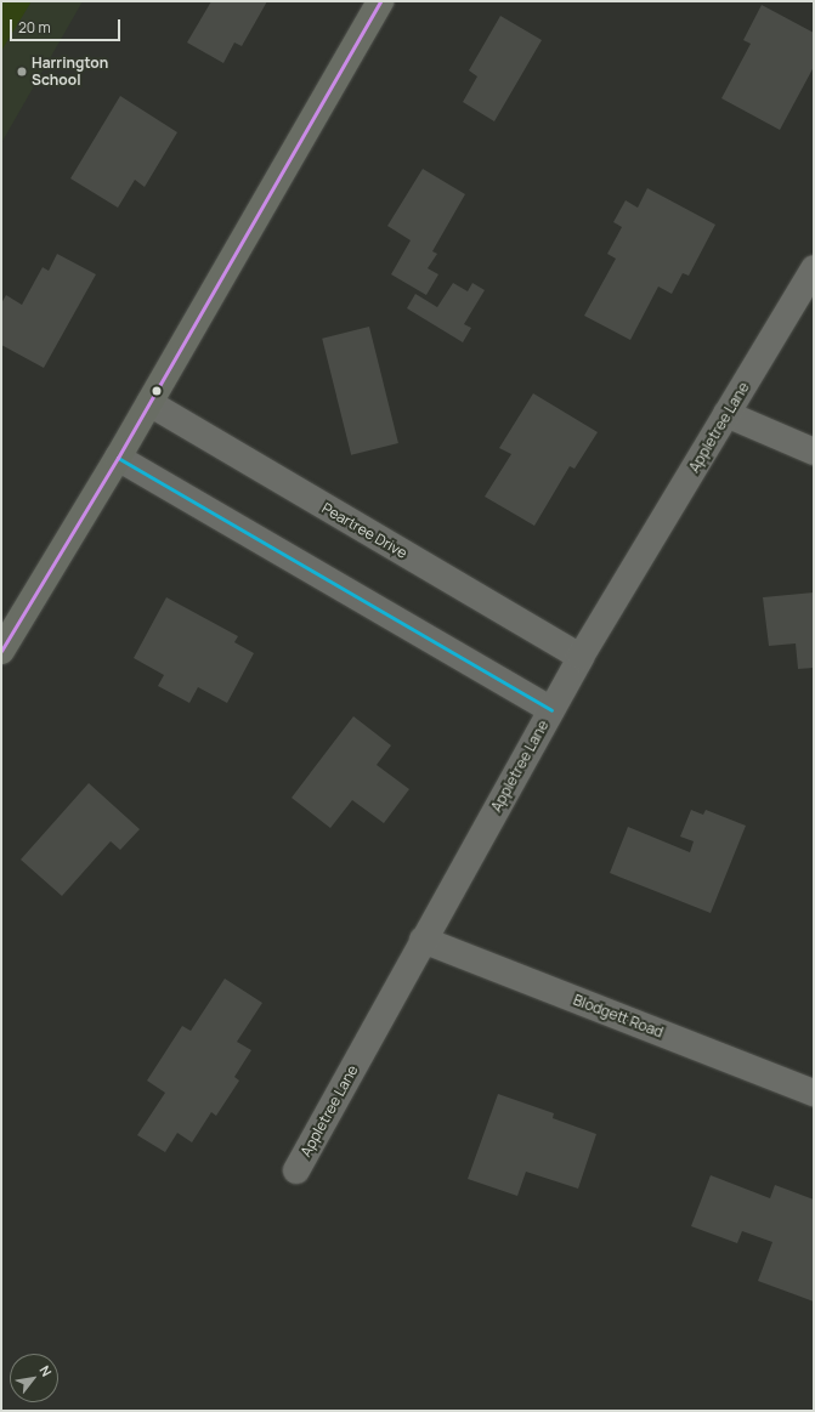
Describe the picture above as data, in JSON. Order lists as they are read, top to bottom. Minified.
{"streets":{"street":["Appletree Lane","Peartree Drive","Blodgett Road"]},"crossings":[["Appletree Lane","Peartree Drive"],["Appletree Lane","Blodgett Road"]],"places":["Harrington School"],"scale_bar":"20 m","north":"top right"}
